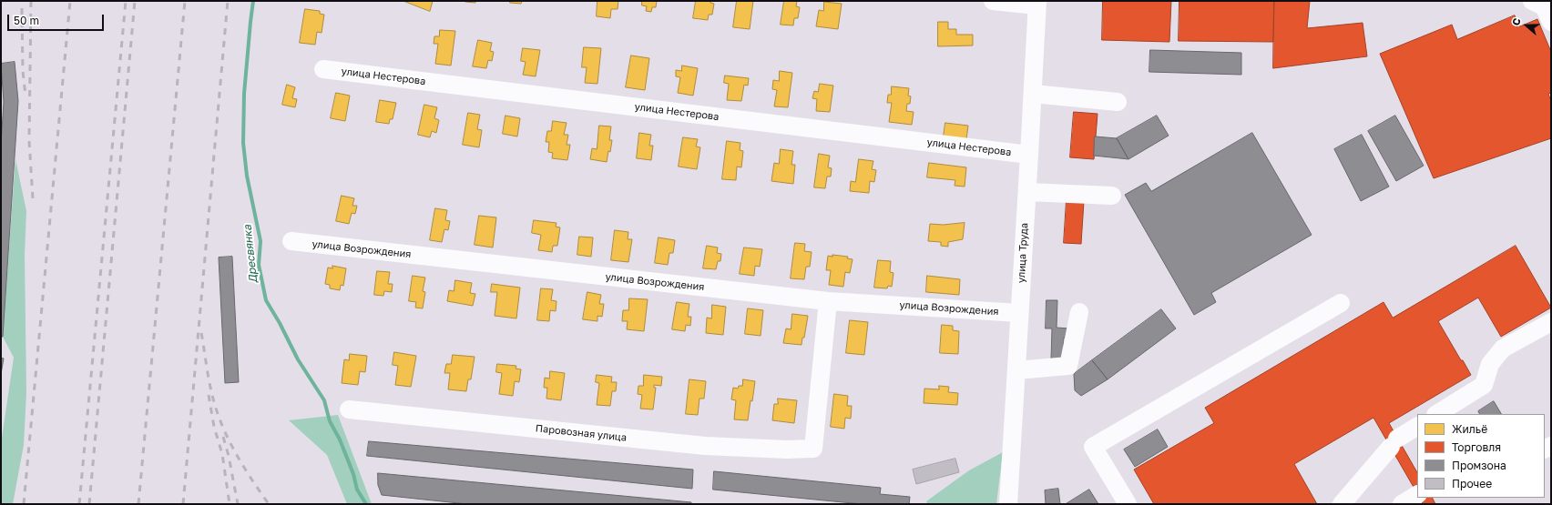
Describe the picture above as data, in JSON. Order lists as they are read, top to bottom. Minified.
{"streets":{"street":["улица Нестерова","улица Возрождения","улица Труда","Паровозная улица"]},"crossings":[["улица Нестерова","улица Труда"],["улица Возрождения","улица Труда"],["улица Возрождения","Паровозная улица"]],"water":["Дресвянка"],"legend":["Жильё","Торговля","Промзона","Прочее"],"scale_bar":"50 m","north":"left"}
